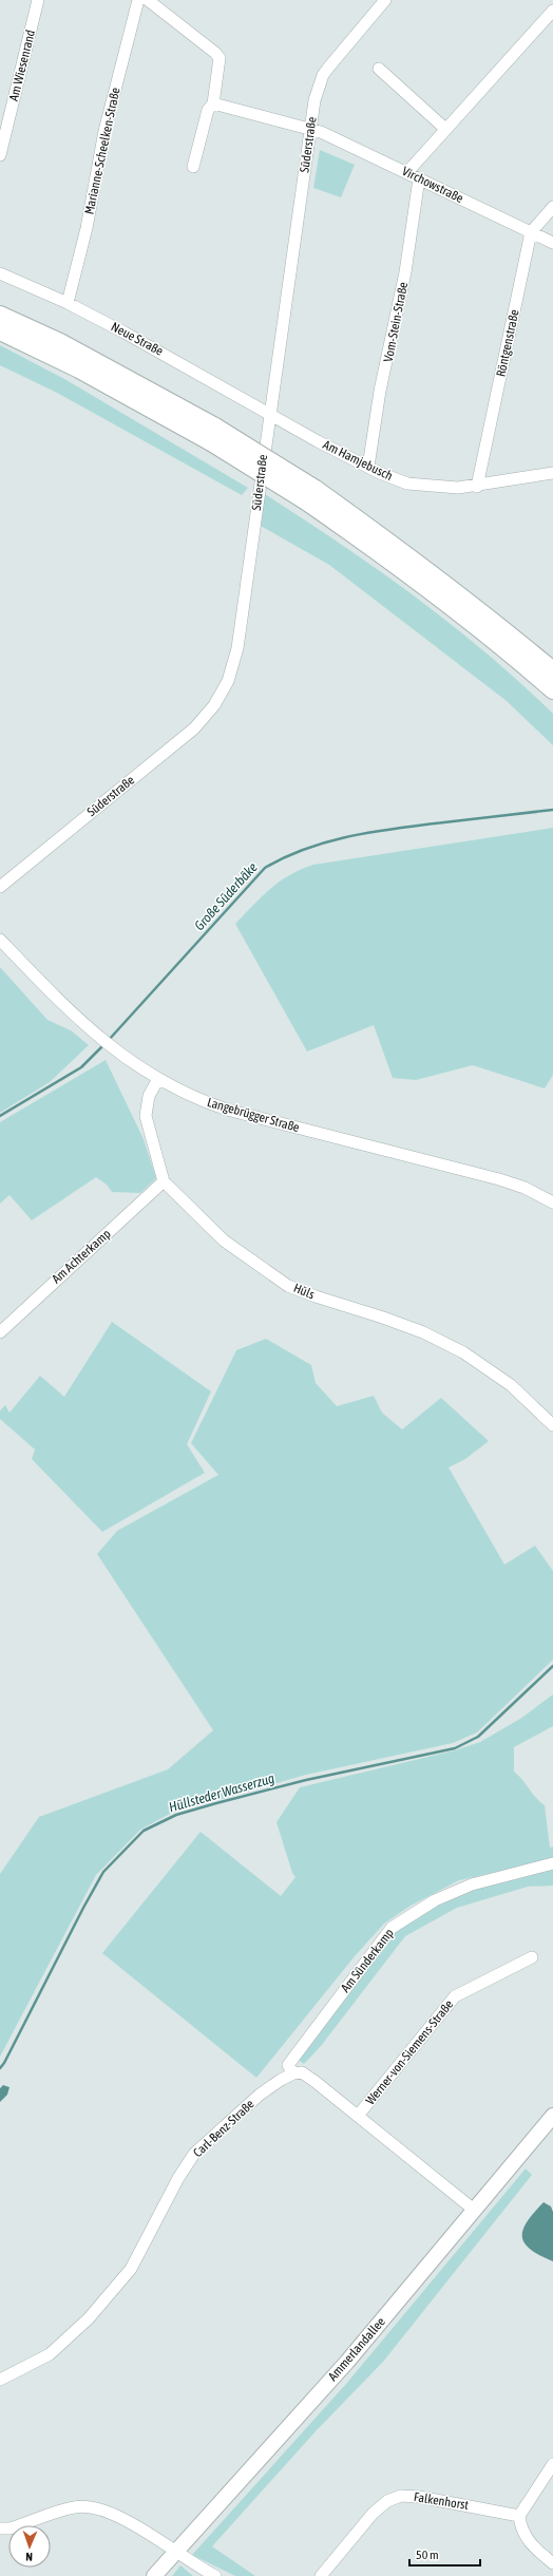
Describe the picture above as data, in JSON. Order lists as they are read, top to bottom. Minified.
{"streets":{"main road":["Ammerlandallee"],"street":["Am Wiesenrand","Süderstraße","Marianne-Scheelken-Straße","Virchowstraße","Vom-Stein-Straße","Neue Straße","Röntgenstraße","Am Hamjebusch","Langebrügger Straße","Am Achterkamp","Hüls","Am Sünderkamp","Werner-von-Siemens-Straße","Carl-Benz-Straße","Falkenhorst"]},"crossings":[["Süderstraße","Virchowstraße"],["Süderstraße","Neue Straße"],["Süderstraße","Am Hamjebusch"],["Marianne-Scheelken-Straße","Neue Straße"],["Virchowstraße","Vom-Stein-Straße"],["Virchowstraße","Röntgenstraße"],["Vom-Stein-Straße","Am Hamjebusch"],["Neue Straße","Am Hamjebusch"],["Röntgenstraße","Am Hamjebusch"],["Am Achterkamp","Hüls"],["Am Sünderkamp","Carl-Benz-Straße"]],"water":["Große Süderbäke","Hüllsteder Wasserzug"],"scale_bar":"50 m","north":"bottom"}
